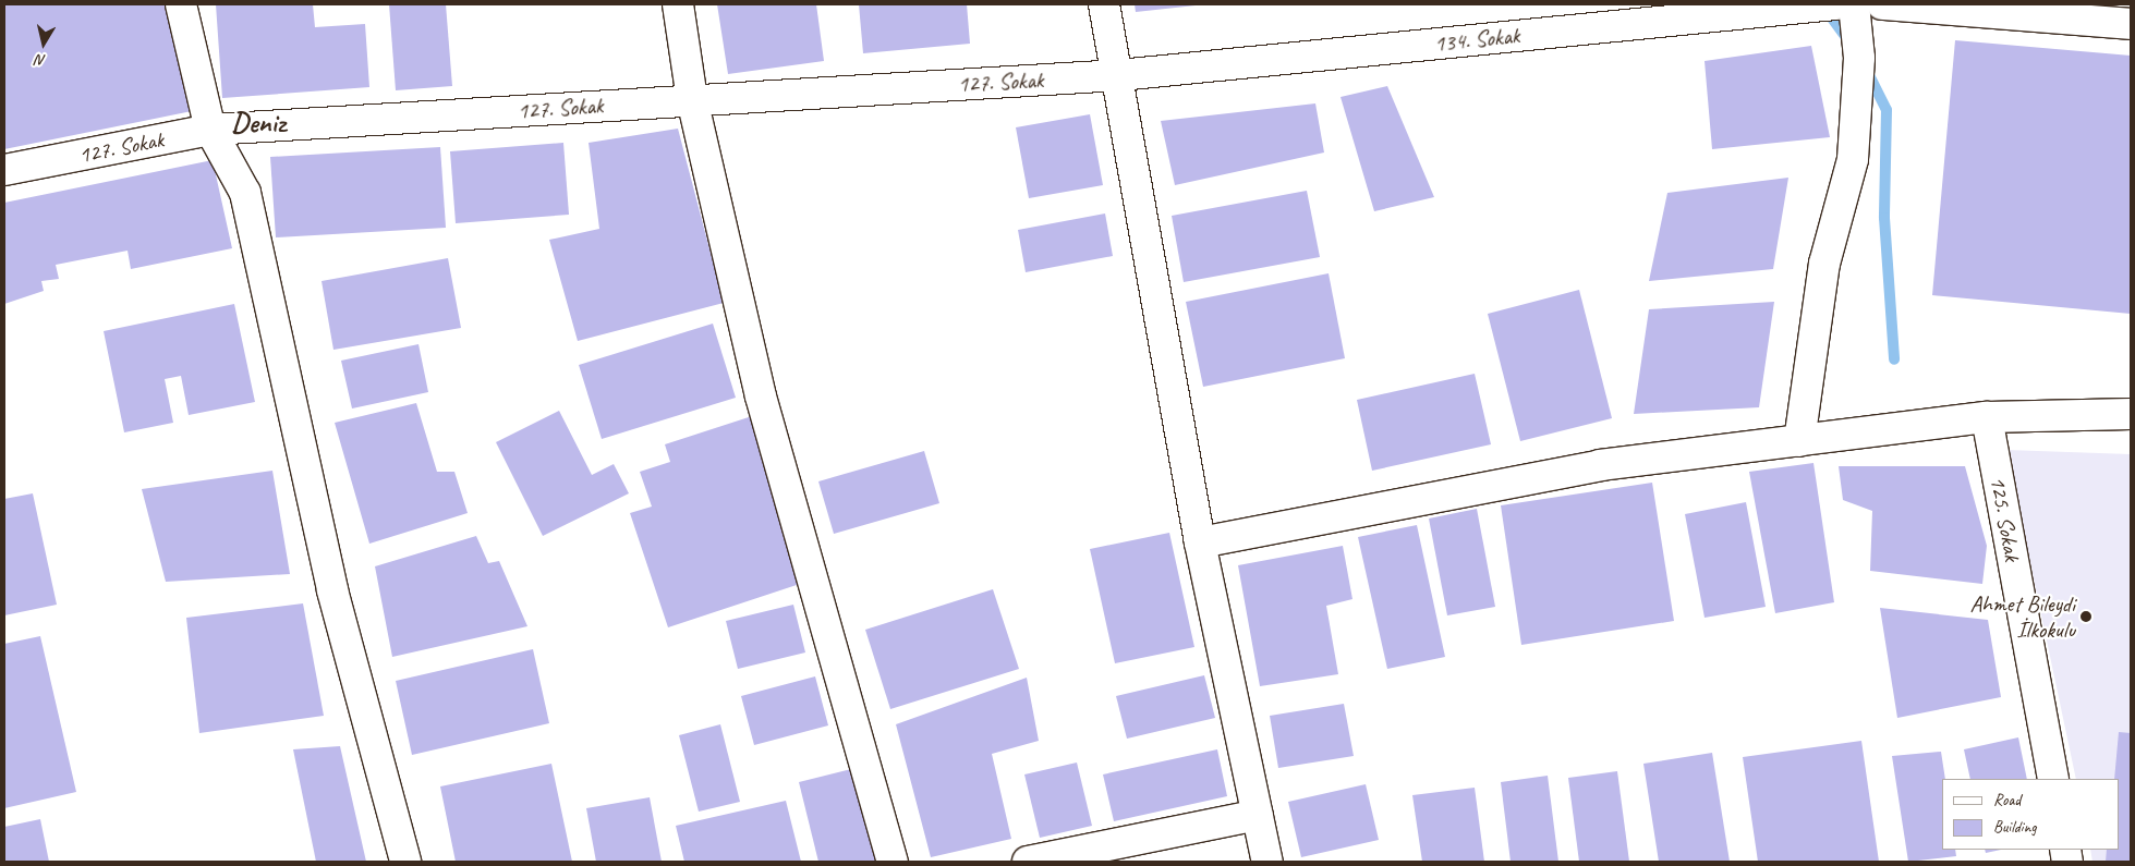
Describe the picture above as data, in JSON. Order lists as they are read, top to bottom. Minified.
{"streets":{"street":["134. Sokak","127. Sokak","125. Sokak"]},"crossings":[["134. Sokak","127. Sokak"]],"districts":["Deniz"],"places":["Ahmet Bileydi İlkokulu"],"legend":["Road","Building"],"north":"bottom"}
